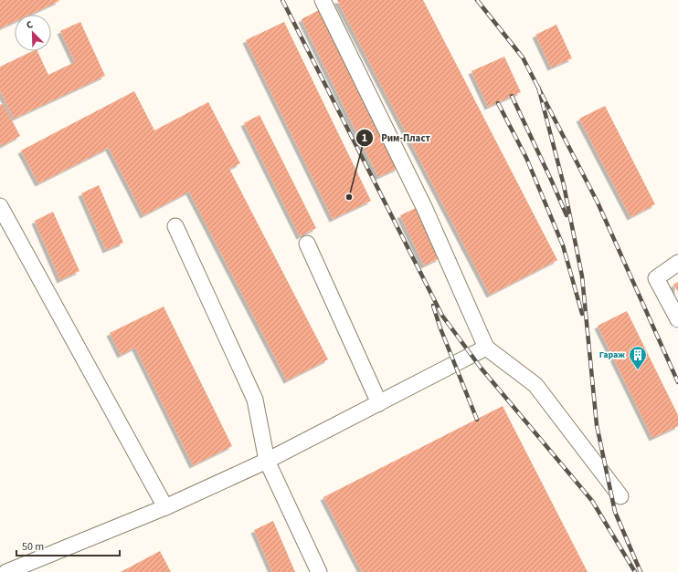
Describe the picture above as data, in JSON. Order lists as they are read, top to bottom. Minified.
{"places":{"other":["Рим-Пласт"],"building":["Гараж"]},"scale_bar":"50 m","north":"top left"}
